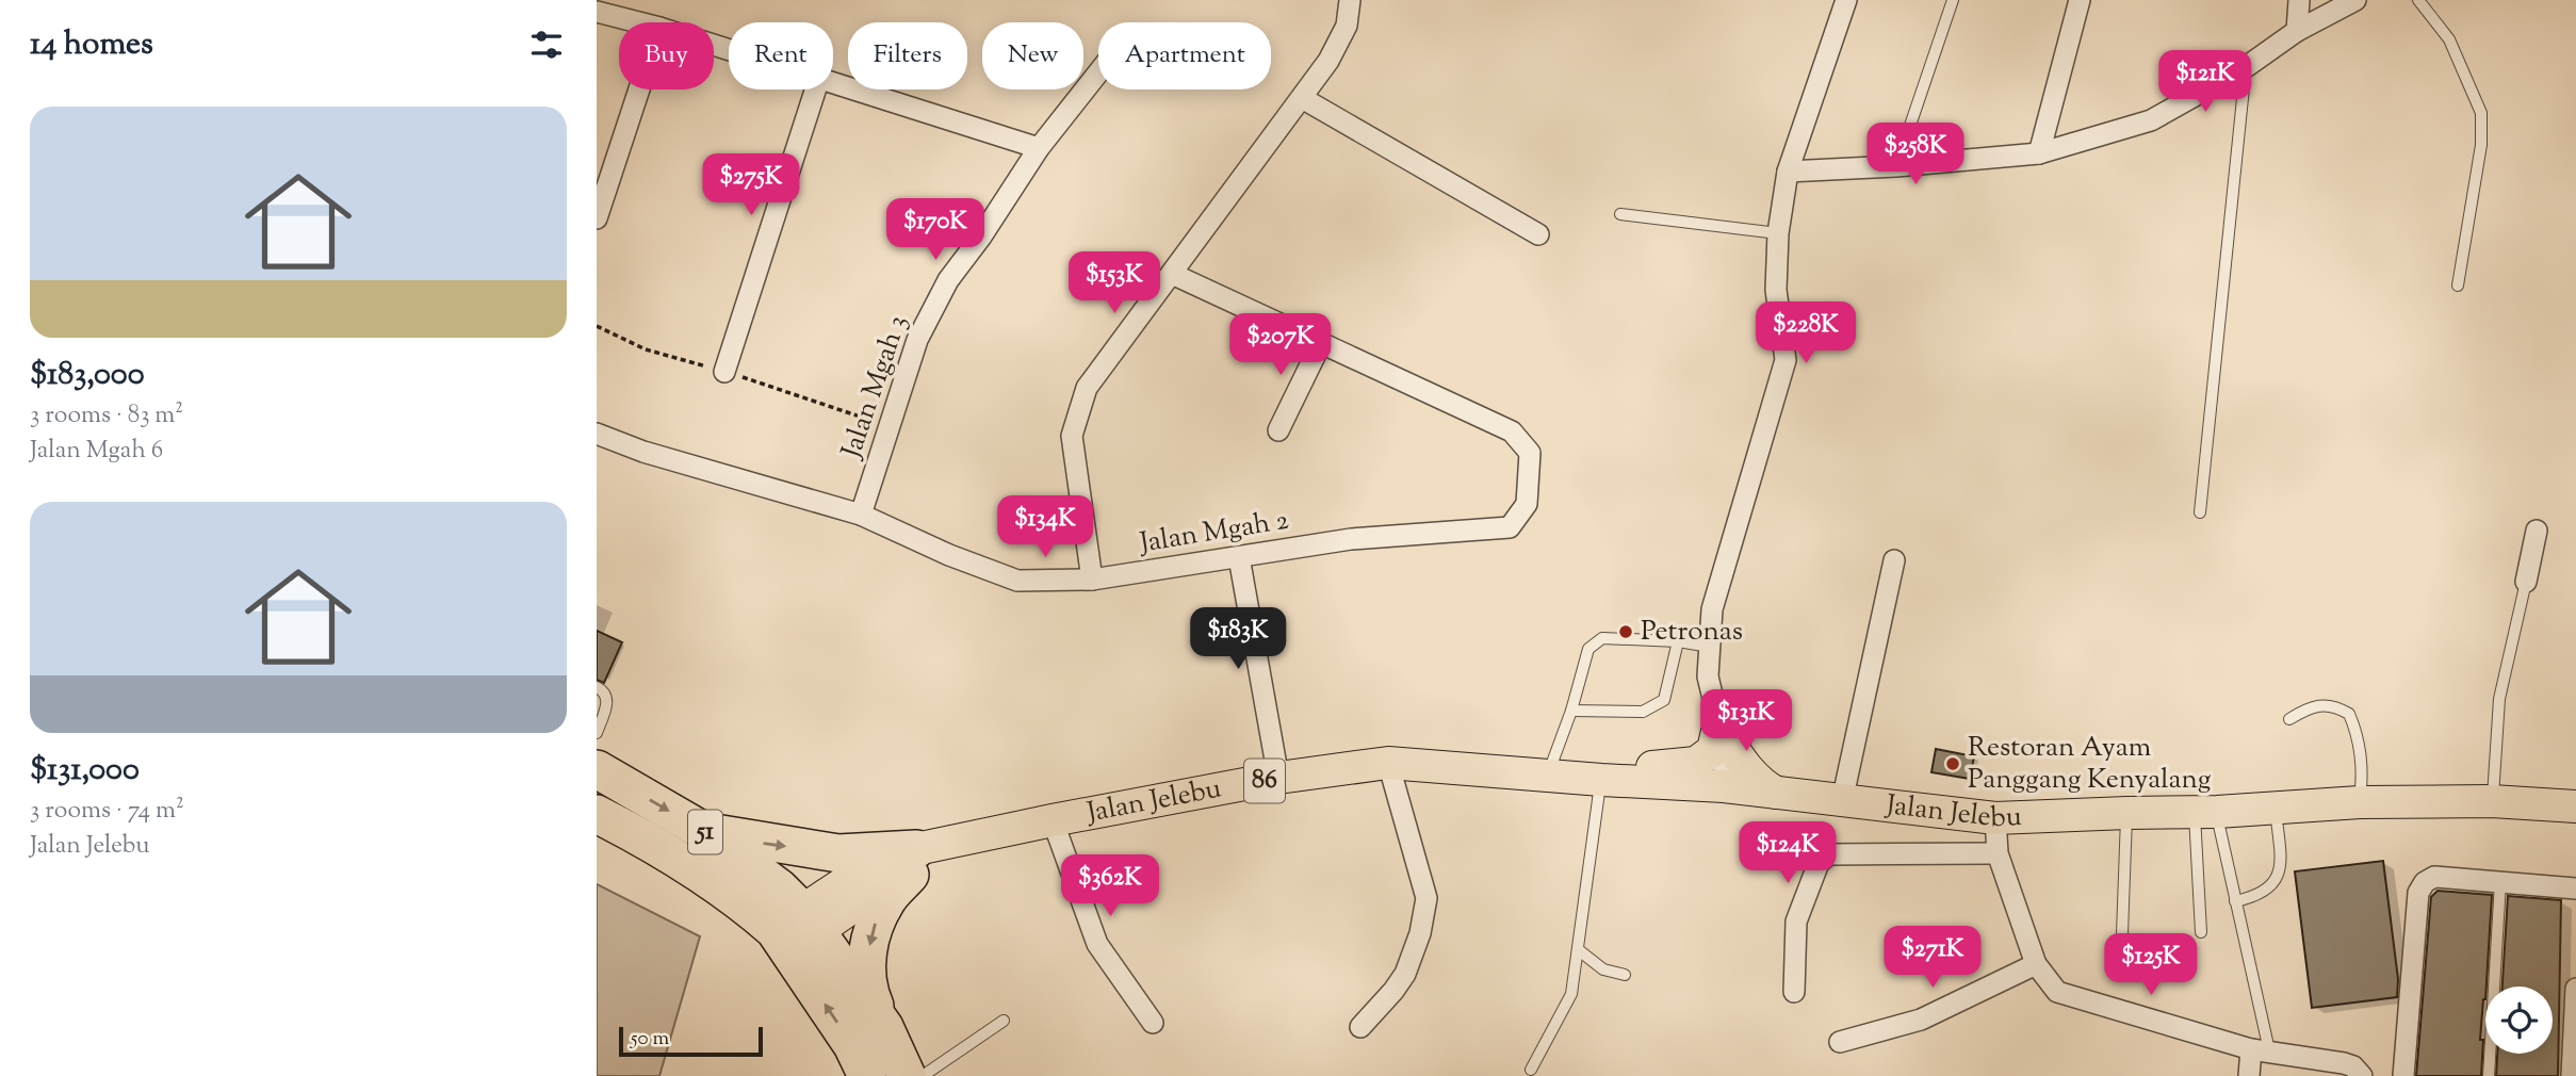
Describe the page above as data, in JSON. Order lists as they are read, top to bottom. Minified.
{"streets":{"highway":["51"],"main road":["86","Jalan Jelebu"],"street":["Jalan Mgah 3","Jalan Mgah 2"]},"crossings":[["Jalan Mgah 3","Jalan Mgah 2"],["Jalan Jelebu","51"]],"places":["Petronas","Restoran Ayam Panggang Kenyalang"],"scale_bar":"50 m","page":{"heading":"14 homes","chip":["Buy","Rent","Filters","New","Apartment"],"price":["$121K","$258K","$275K","$170K","$153K","$228K","$207K","$134K","$183K","$131K","$124K","$362K","$271K","$125K"],"list":[{"name":"$183,000","note":"3 rooms · 83 m² · Jalan Mgah 6"},{"name":"$131,000","note":"3 rooms · 74 m² · Jalan Jelebu"}],"scale":"50 m"}}
